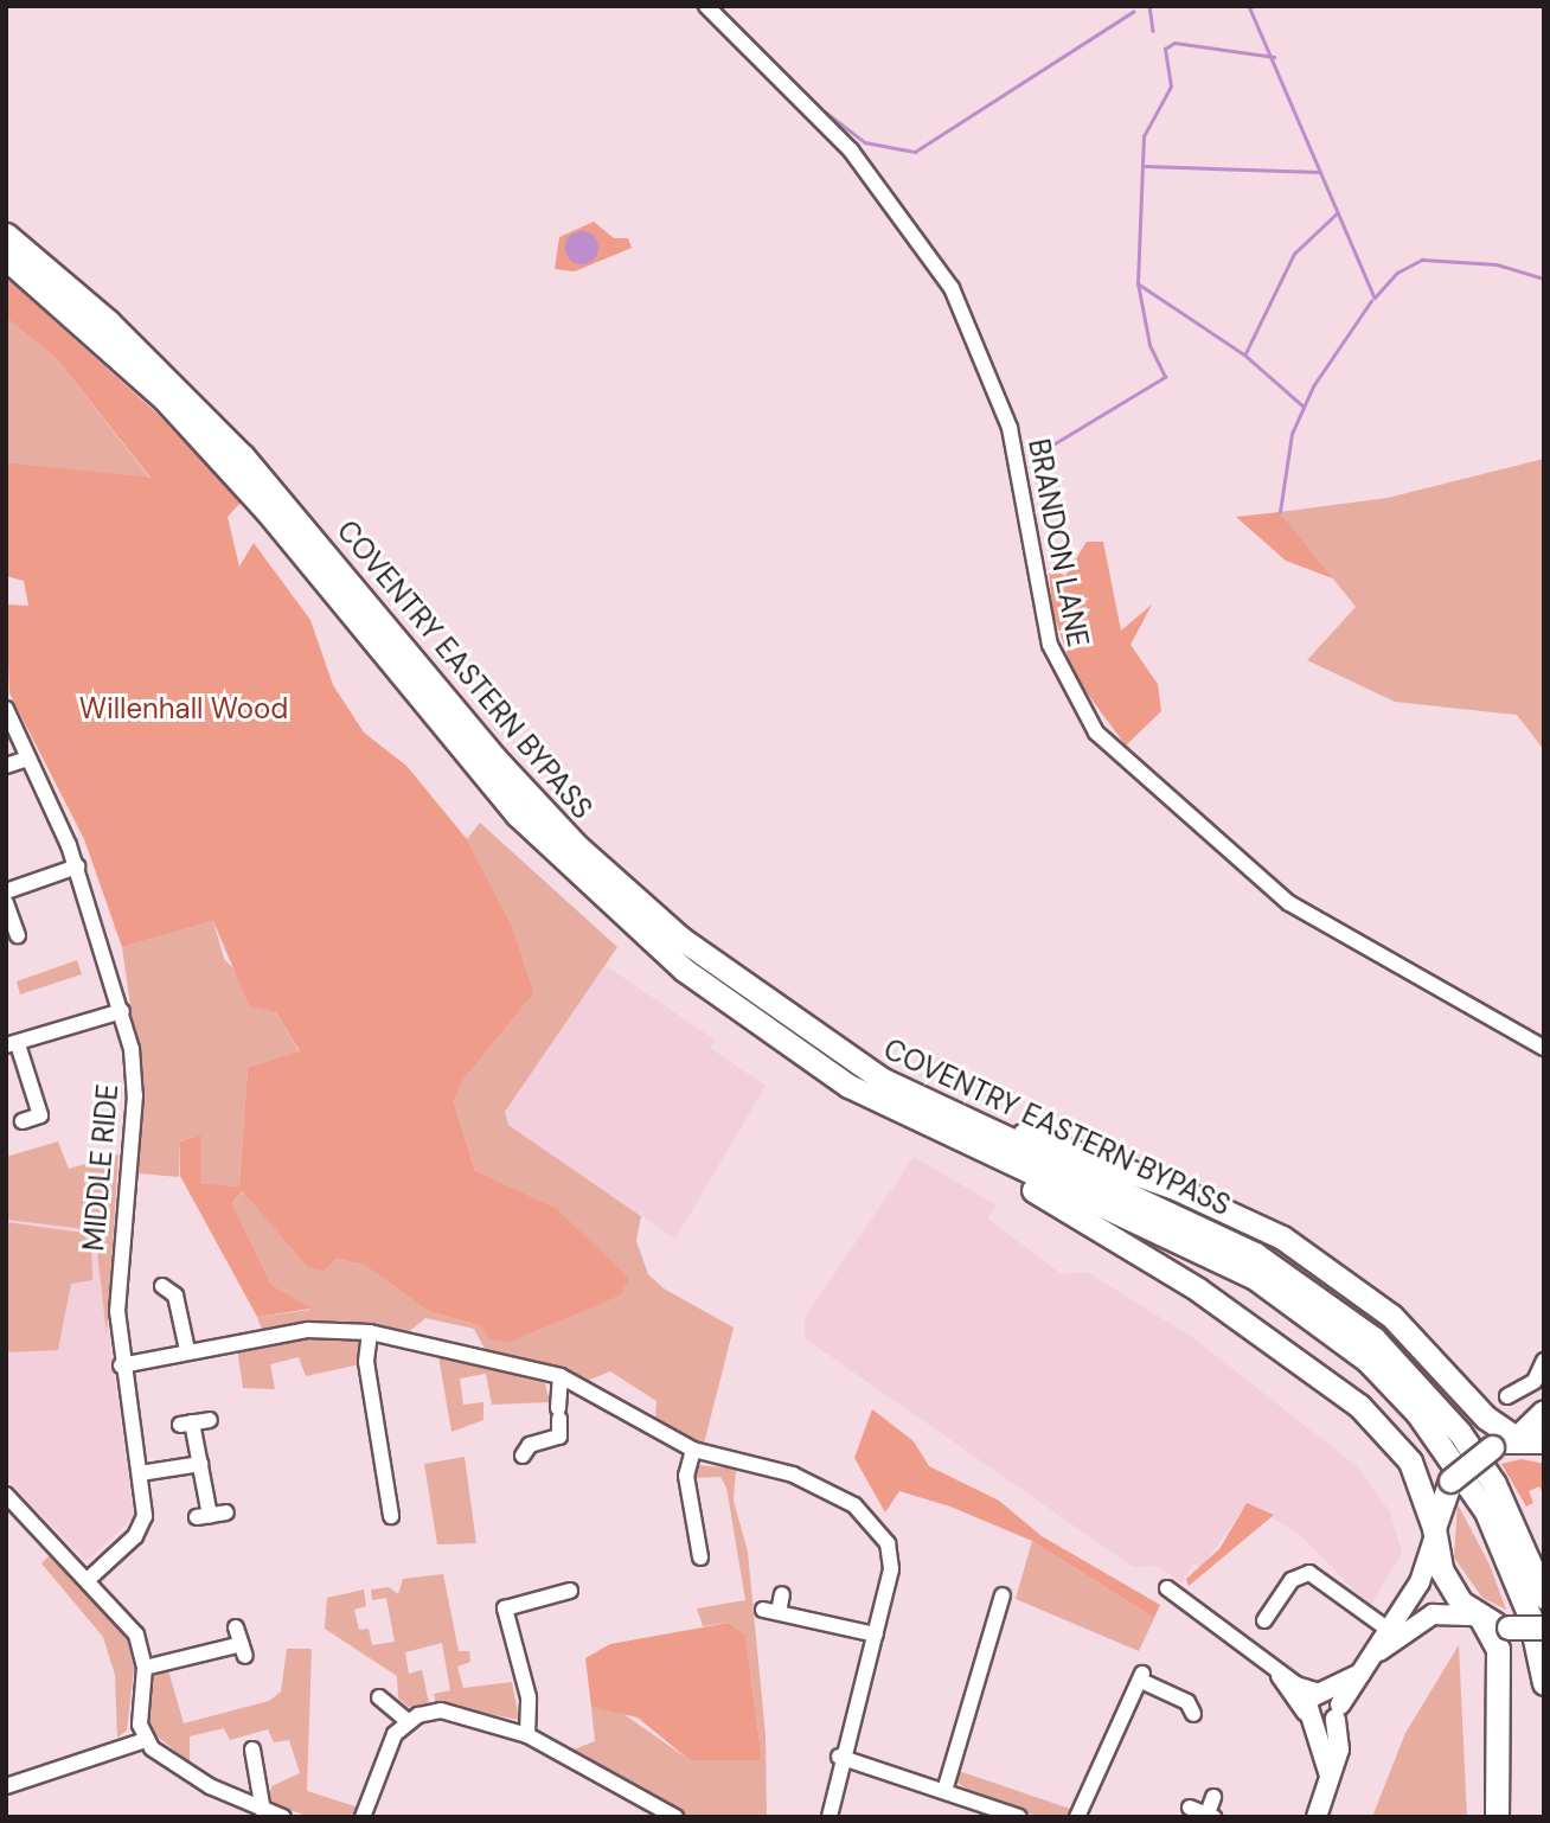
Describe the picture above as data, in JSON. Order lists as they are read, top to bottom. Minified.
{"streets":{"highway":["COVENTRY EASTERN BYPASS"],"street":["BRANDON LANE","MIDDLE RIDE"]},"parks":["Willenhall Wood"]}
